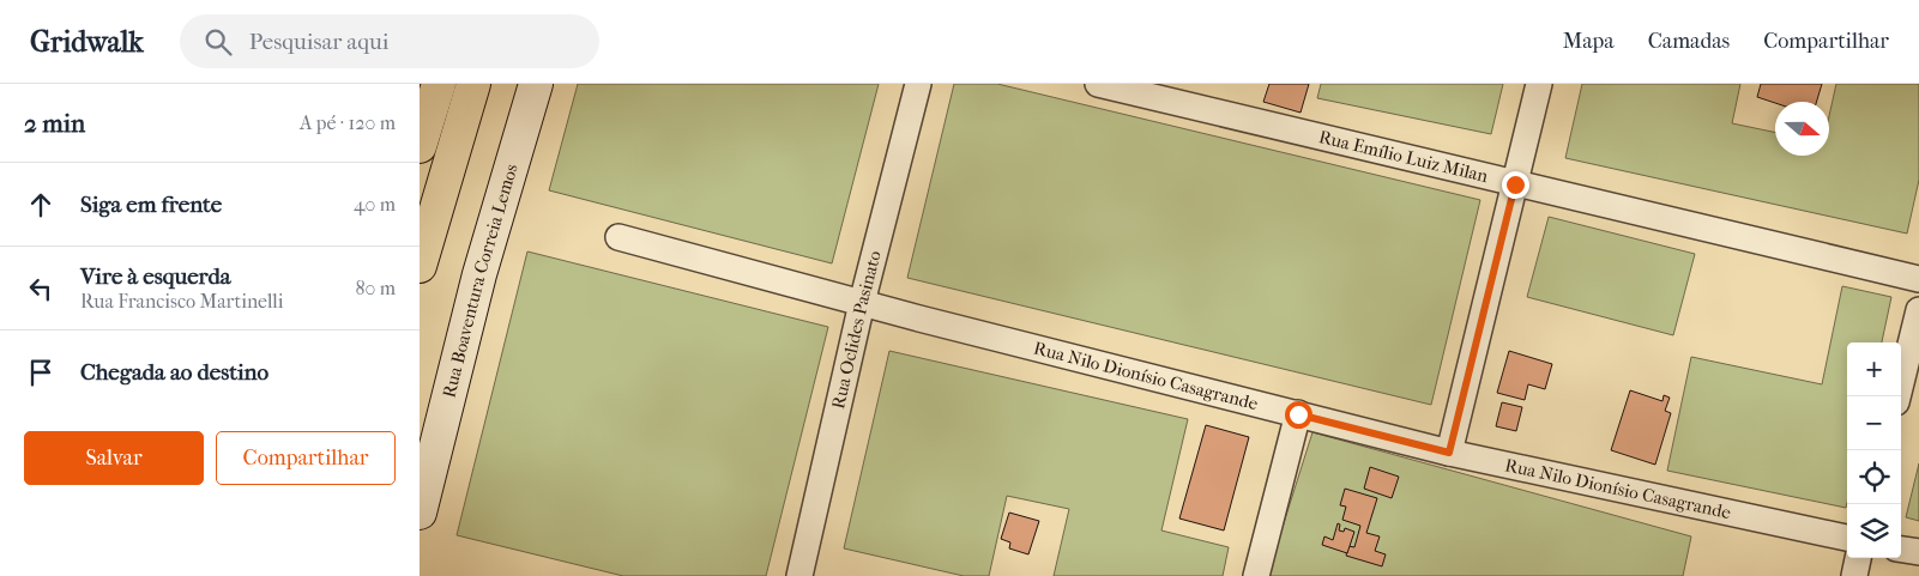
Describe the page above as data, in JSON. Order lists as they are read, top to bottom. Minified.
{"streets":{"street":["Rua Emílio Luiz Milan","Rua Boaventura Correia Lemos","Rua Oclides Pasinato","Rua Nilo Dionísio Casagrande"]},"crossings":[["Rua Oclides Pasinato","Rua Nilo Dionísio Casagrande"]],"north":"right","page":{"header":"Gridwalk","search":"Pesquisar aqui","nav":["Mapa","Camadas","Compartilhar"],"heading":["2 min","A pé · 120 m"],"list":[["Siga em frente","40 m"],["Vire à esquerda","Rua Francisco Martinelli","80 m"],"Chegada ao destino"],"map_buttons":["+","−"],"buttons":["Salvar","Compartilhar"]}}
